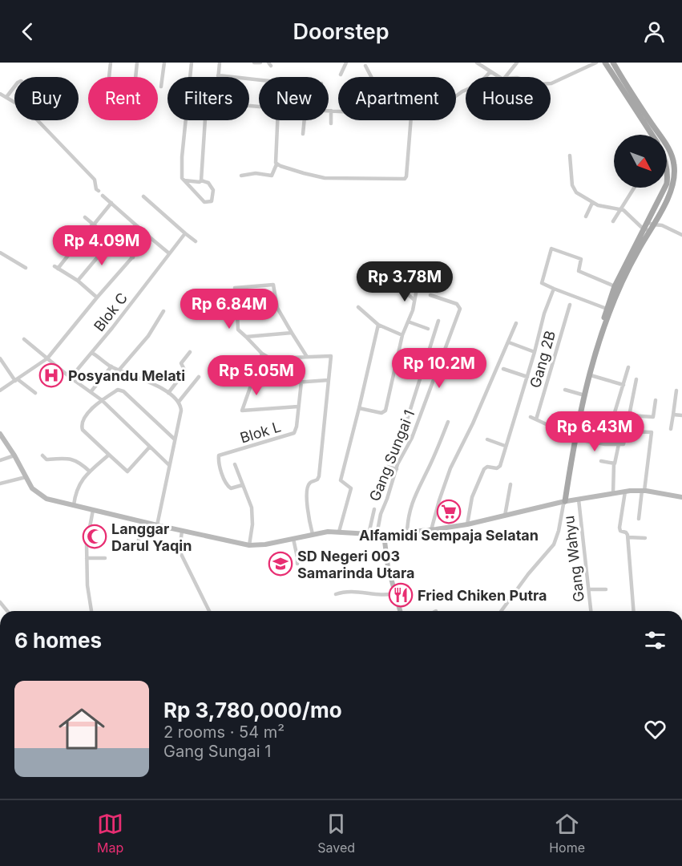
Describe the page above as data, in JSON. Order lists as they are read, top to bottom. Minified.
{"streets":{"street":["Blok C","Gang 2B","Blok L","Gang Sungai 1","Gang Wahyu"]},"places":{"hospital":["Posyandu Melati"],"supermarket":["Alfamidi Sempaja Selatan"],"mosque":["Langgar Darul Yaqin"],"school or university":["SD Negeri 003 Samarinda Utara"],"restaurant":["Fried Chiken Putra"]},"north":"bottom right","page":{"header":"Doorstep","chip":["Buy","Rent","Filters","New","Apartment","House"],"price":["Rp 4.09M","Rp 3.78M","Rp 6.84M","Rp 10.2M","Rp 5.05M","Rp 6.43M"],"heading":"6 homes","list":[{"name":"Rp 3,780,000/mo","note":"2 rooms · 54 m² · Gang Sungai 1"}],"tabs":["Map","Saved","Home"]}}
